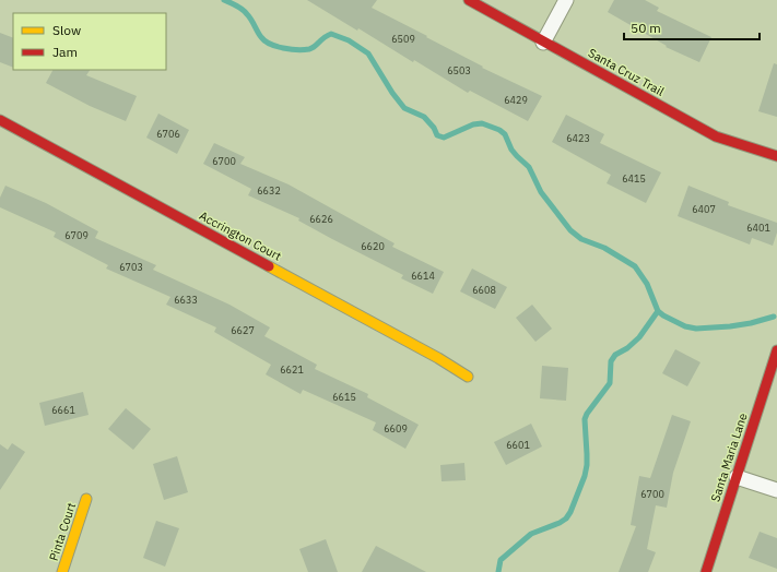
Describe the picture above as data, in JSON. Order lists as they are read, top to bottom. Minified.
{"streets":{"street":["Santa Cruz Trail","Accrington Court","Santa Maria Lane","Pinta Court"]},"house_numbers":["6509","6503","6429","6706","6423","6700","6415","6632","6407","6626","6401","6709","6620","6703","6614","6608","6633","6627","6621","6615","6661","6609","6601","6700"],"legend":["Slow","Jam"],"scale_bar":"50 m"}
